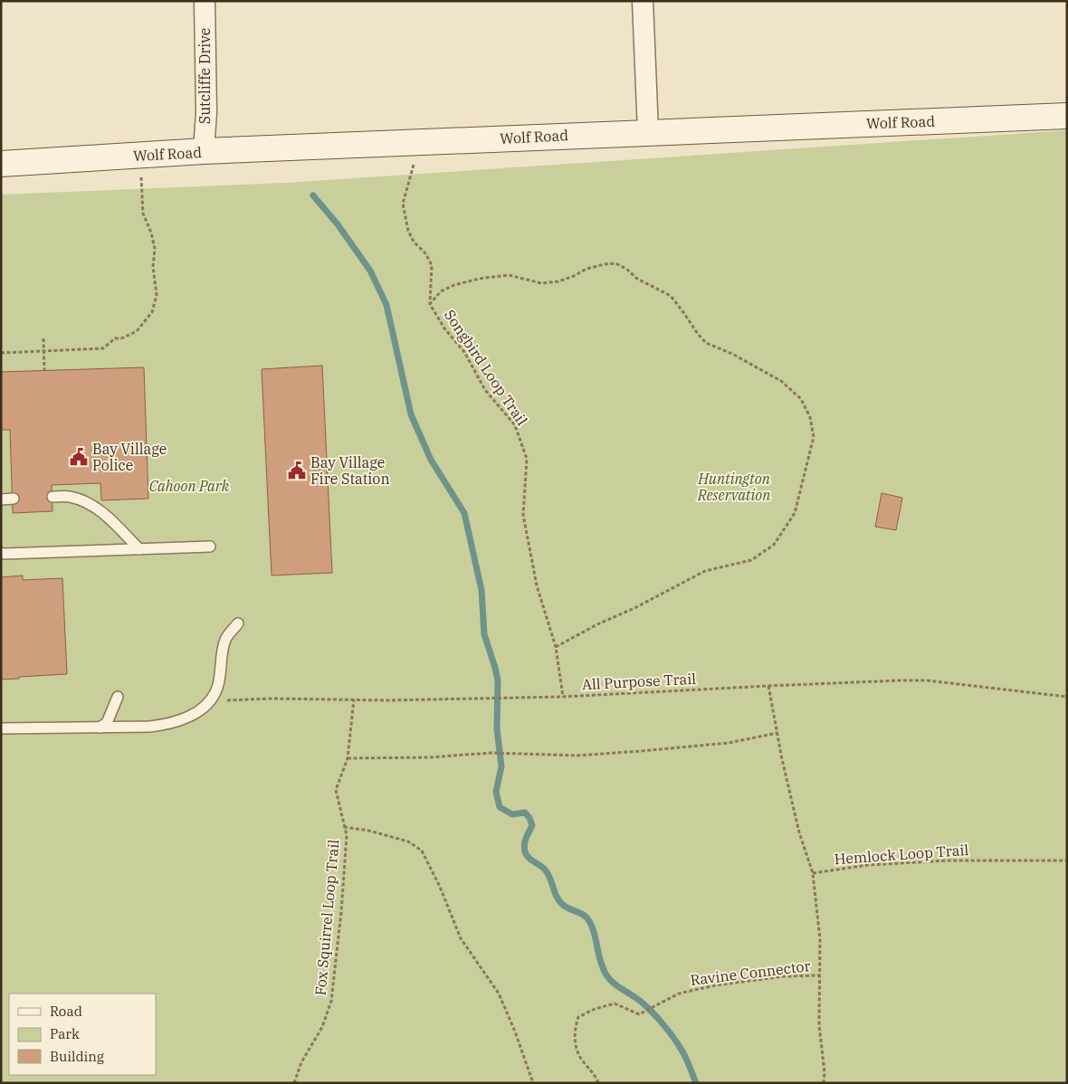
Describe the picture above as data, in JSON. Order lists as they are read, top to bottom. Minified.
{"streets":{"street":["Sutcliffe Drive","Wolf Road"],"path":["Songbird Loop Trail","All Purpose Trail","Hemlock Loop Trail","Fox Squirrel Loop Trail","Ravine Connector"]},"crossings":[["Sutcliffe Drive","Wolf Road"],["Songbird Loop Trail","All Purpose Trail"],["All Purpose Trail","Fox Squirrel Loop Trail"]],"parks":["Huntington Reservation","Cahoon Park"],"places":{"public building":["Bay Village Police","Bay Village Fire Station"]},"legend":["Road","Park","Building"]}
